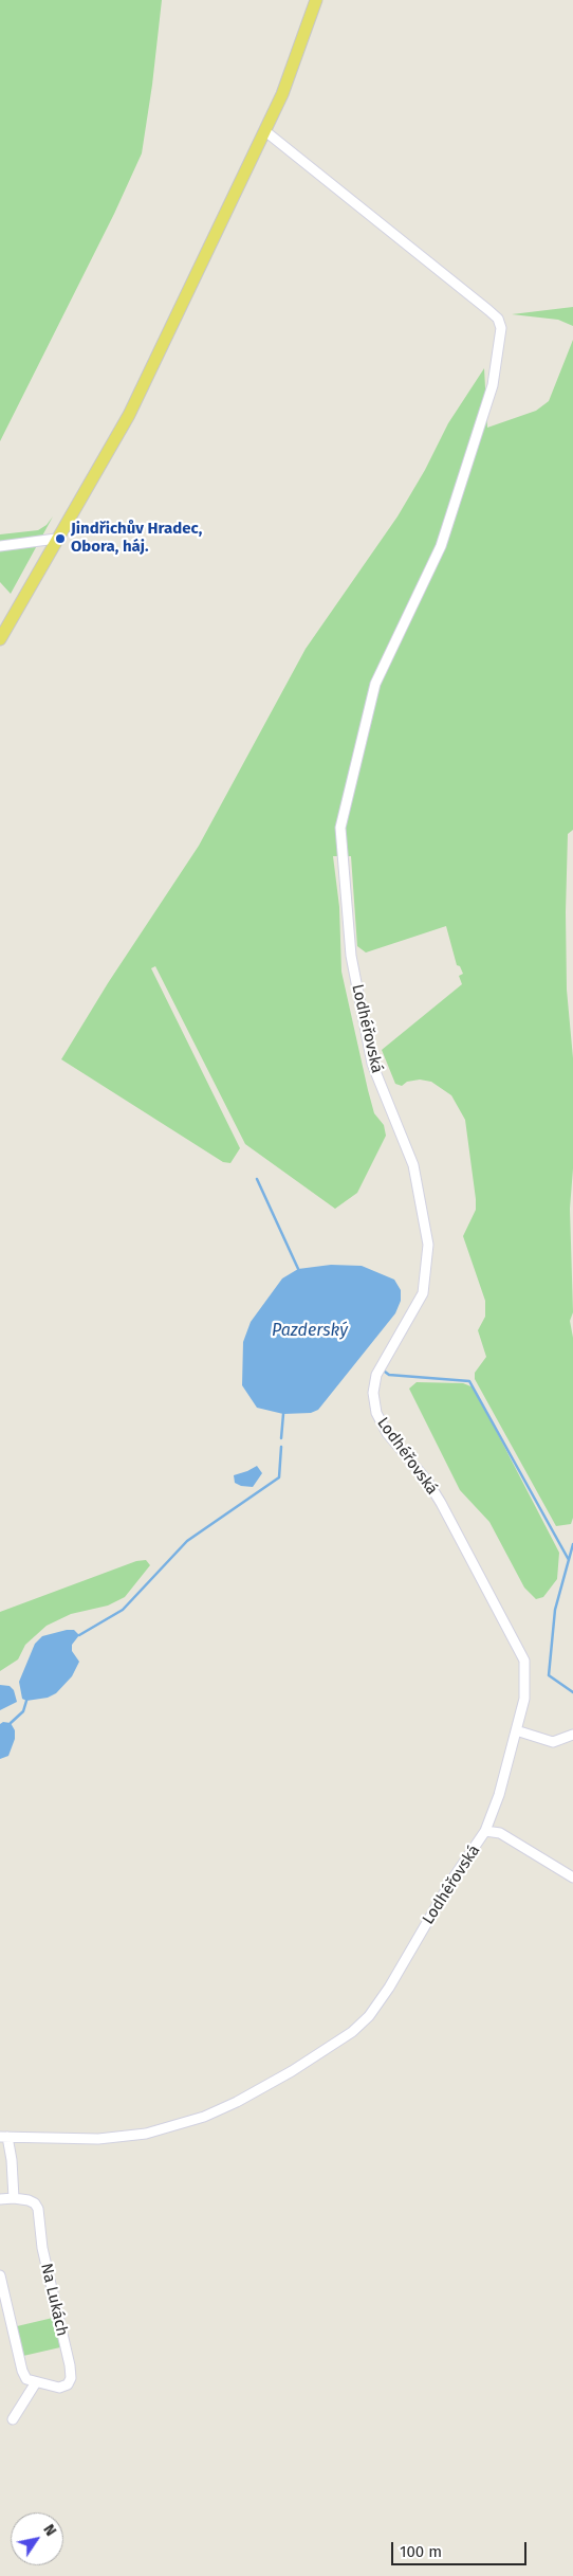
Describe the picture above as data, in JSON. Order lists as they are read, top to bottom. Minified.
{"streets":{"street":["Lodhéřovská","Na Lukách"]},"water":["Pazderský"],"places":["Jindřichův Hradec, Obora, háj."],"scale_bar":"100 m","north":"top right"}
